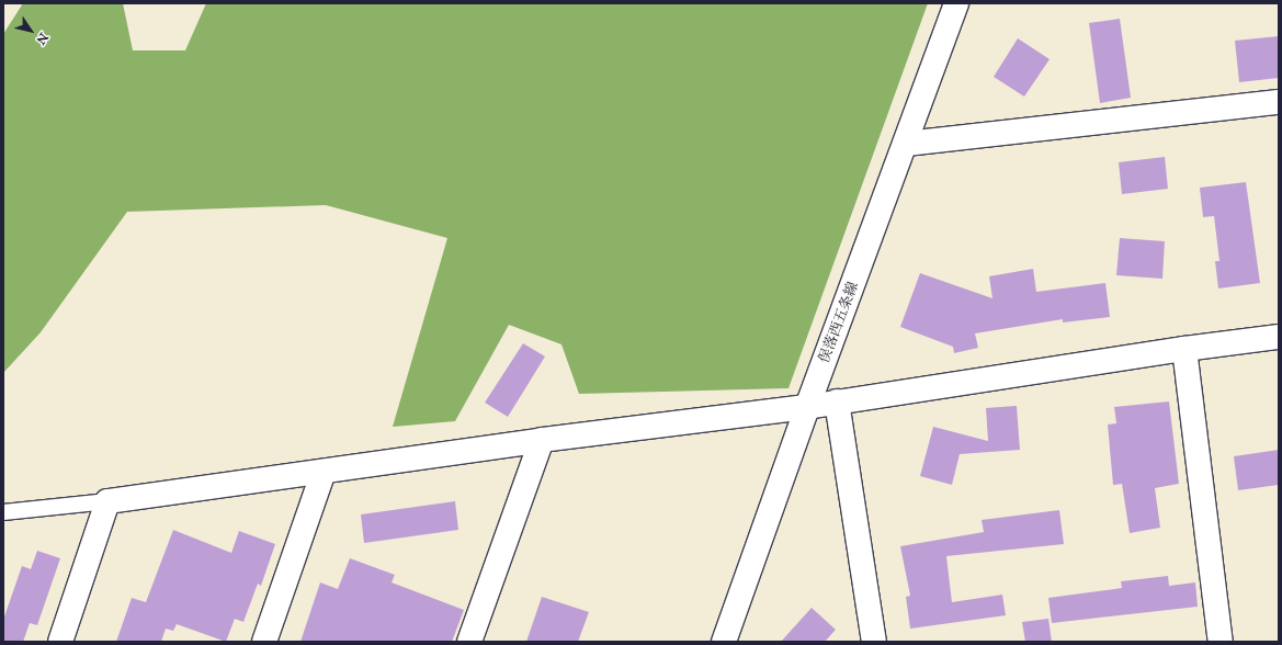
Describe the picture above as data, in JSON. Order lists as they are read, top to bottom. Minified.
{"streets":{"street":["俣落西五条線"]},"north":"bottom right"}
